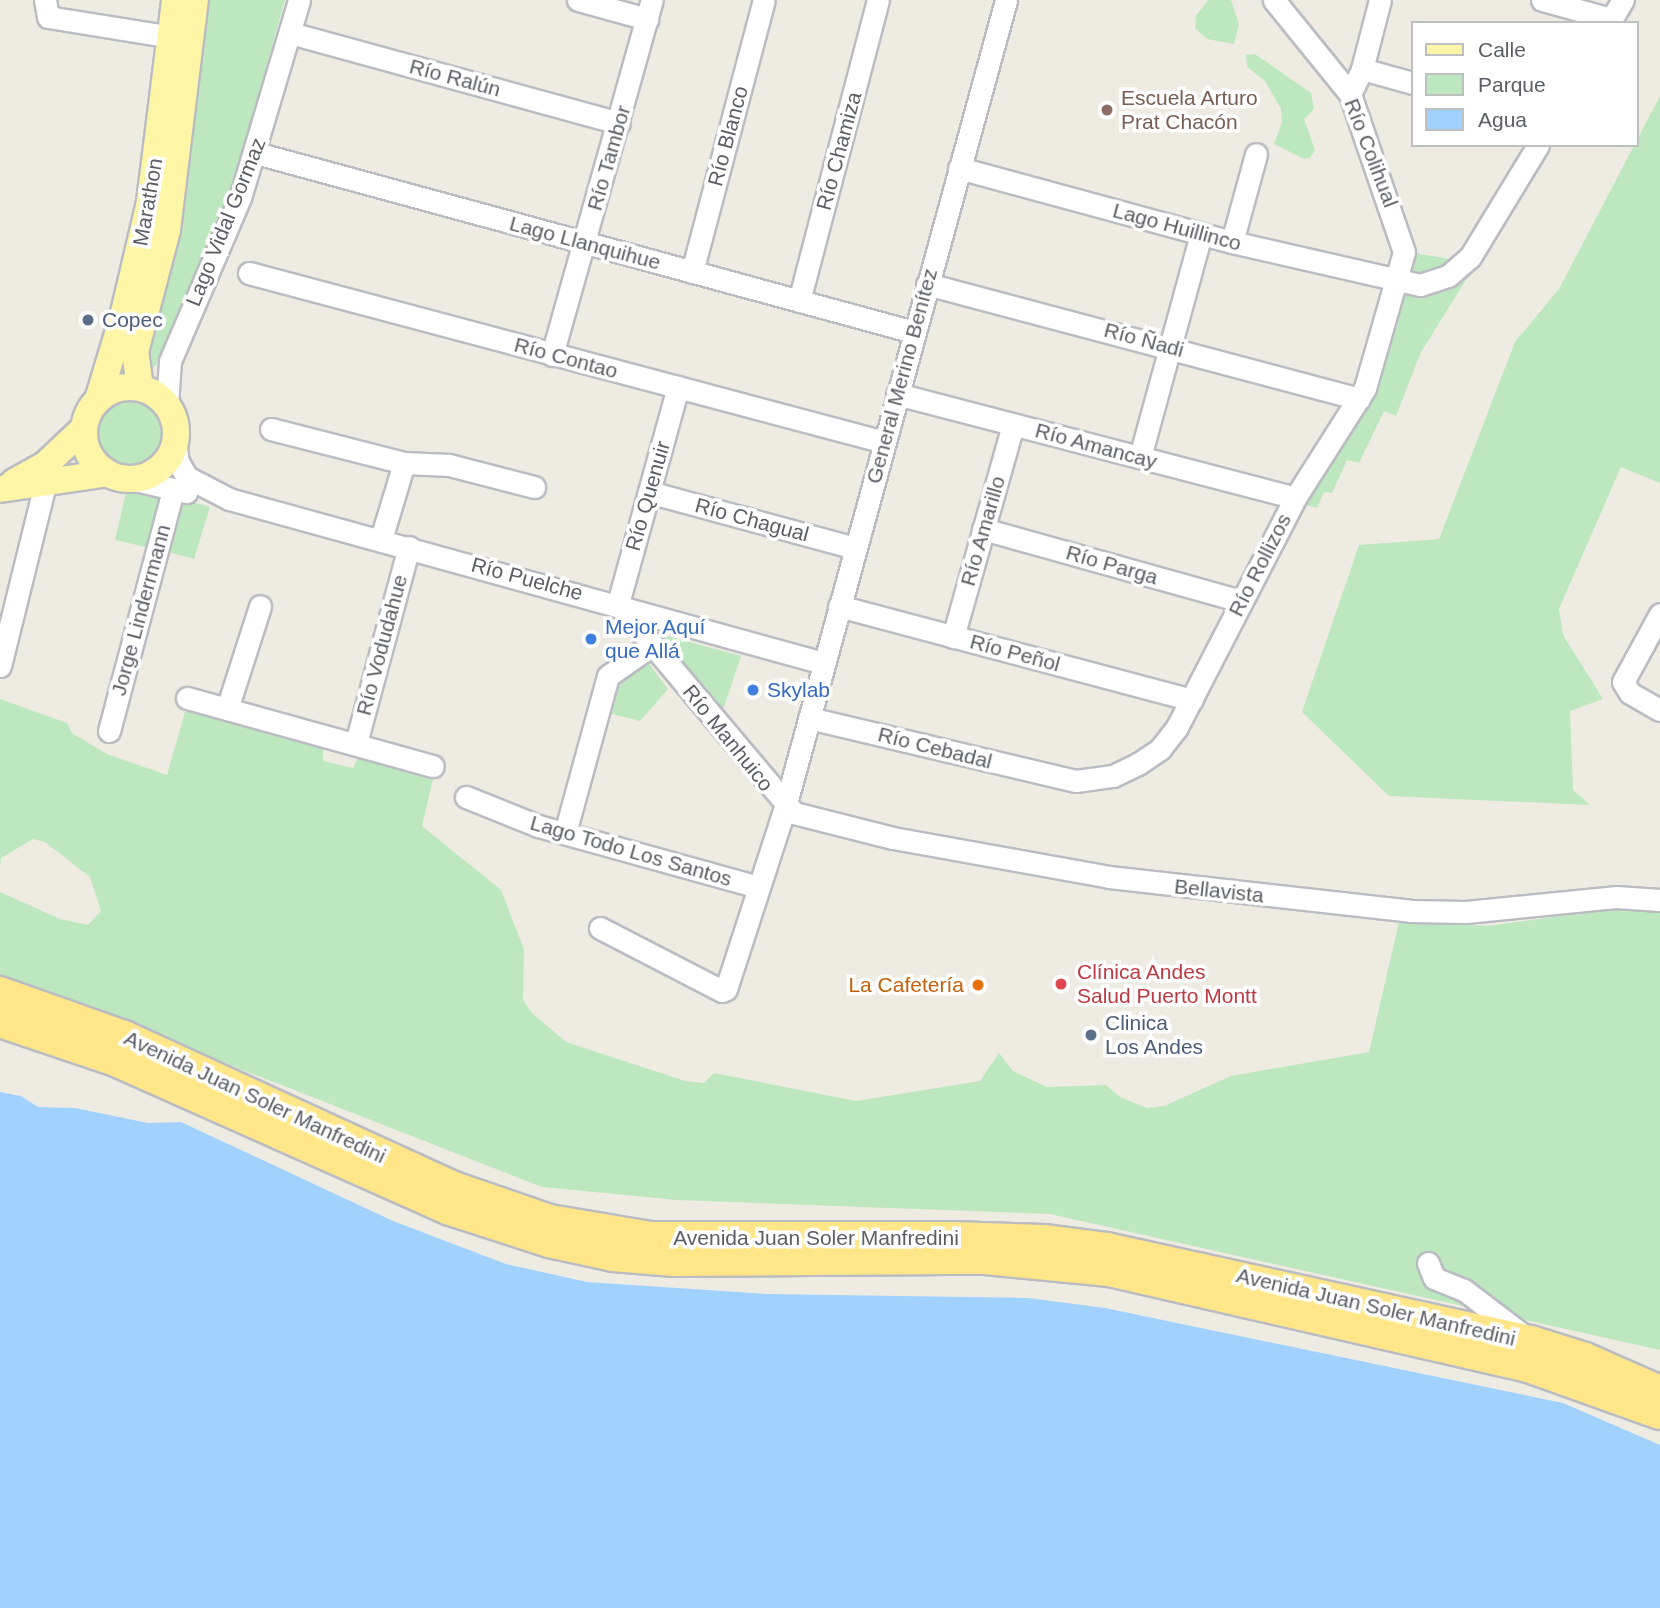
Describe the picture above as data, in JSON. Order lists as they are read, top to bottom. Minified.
{"streets":{"highway":["Avenida Juan Soler Manfredini"],"main road":["Marathon","Río Puelche"],"street":["Río Ralún","Río Blanco","Río Chamiza","Río Colihual","Río Tambor","Lago Vidal Gormaz","Lago Huillinco","Lago Llanquihue","Río Ñadi","Río Contao","General Merino Benítez","Río Amancay","Río Quenuir","Río Chagual","Río Amarillo","Río Parga","Río Rollizos","Jorge Linderrmann","Río Vodudahue","Río Peñol","Río Manhuico","Río Cebadal","Lago Todo Los Santos","Bellavista"]},"crossings":[["Río Ralún","Río Tambor"],["Río Ralún","Lago Vidal Gormaz"],["Río Blanco","Lago Llanquihue"],["Río Chamiza","Lago Llanquihue"],["Río Colihual","Lago Huillinco"],["Río Colihual","Río Rollizos"],["Río Tambor","Lago Llanquihue"],["Río Tambor","Río Contao"],["Marathon","Lago Vidal Gormaz"],["Marathon","Río Puelche"],["Lago Vidal Gormaz","Lago Llanquihue"],["Lago Vidal Gormaz","Río Puelche"],["Lago Huillinco","General Merino Benítez"],["Lago Huillinco","Río Rollizos"],["Lago Llanquihue","General Merino Benítez"],["Río Ñadi","General Merino Benítez"],["Río Ñadi","Río Rollizos"],["Río Contao","General Merino Benítez"],["Río Contao","Río Quenuir"],["General Merino Benítez","Río Amancay"],["General Merino Benítez","Río Chagual"],["General Merino Benítez","Río Puelche"],["General Merino Benítez","Río Peñol"],["General Merino Benítez","Río Manhuico"],["General Merino Benítez","Río Cebadal"],["General Merino Benítez","Lago Todo Los Santos"],["General Merino Benítez","Bellavista"],["Río Amancay","Río Amarillo"],["Río Amancay","Río Rollizos"],["Río Quenuir","Río Chagual"],["Río Quenuir","Río Puelche"],["Río Quenuir","Río Manhuico"],["Río Amarillo","Río Parga"],["Río Amarillo","Río Peñol"],["Río Parga","Río Rollizos"],["Río Rollizos","Río Peñol"],["Río Rollizos","Río Cebadal"],["Río Puelche","Jorge Linderrmann"],["Río Puelche","Río Vodudahue"],["Río Puelche","Río Manhuico"],["Río Manhuico","Bellavista"]],"places":["Escuela Arturo Prat Chacón","Copec","Mejor Aquí que Allá","Skylab","Clínica Andes Salud Puerto Montt","La Cafetería","Clinica Los Andes"],"legend":["Calle","Parque","Agua"]}
